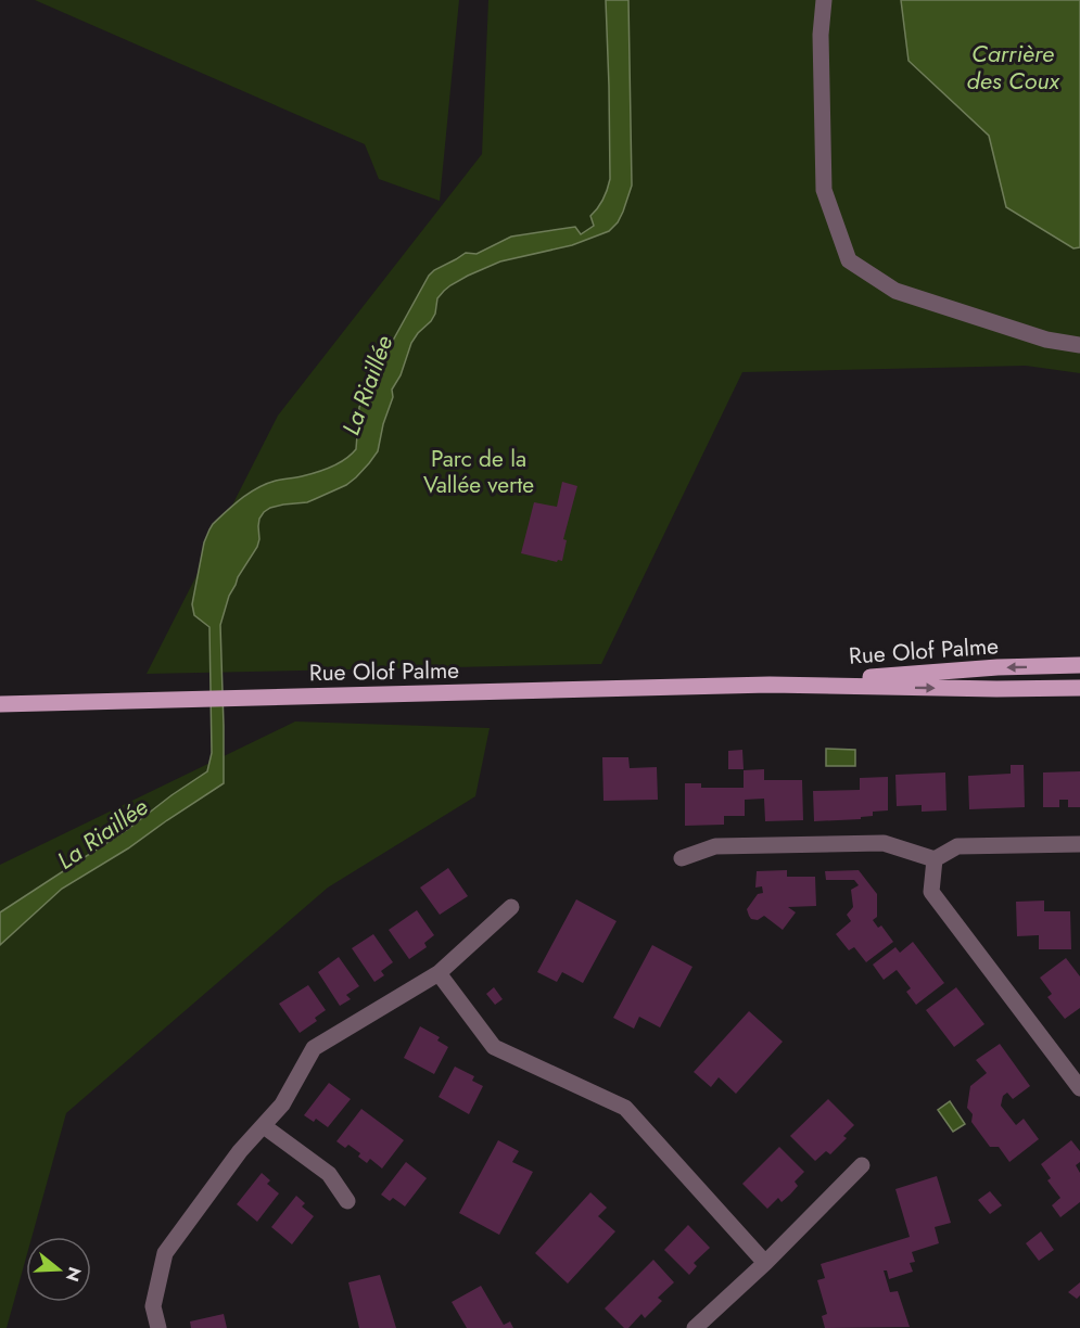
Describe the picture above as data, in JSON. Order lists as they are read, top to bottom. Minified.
{"streets":{"main road":["Rue Olof Palme"]},"water":["Carrière des Coux","La Riaillée"],"parks":["Parc de la Vallée verte"],"north":"right"}
